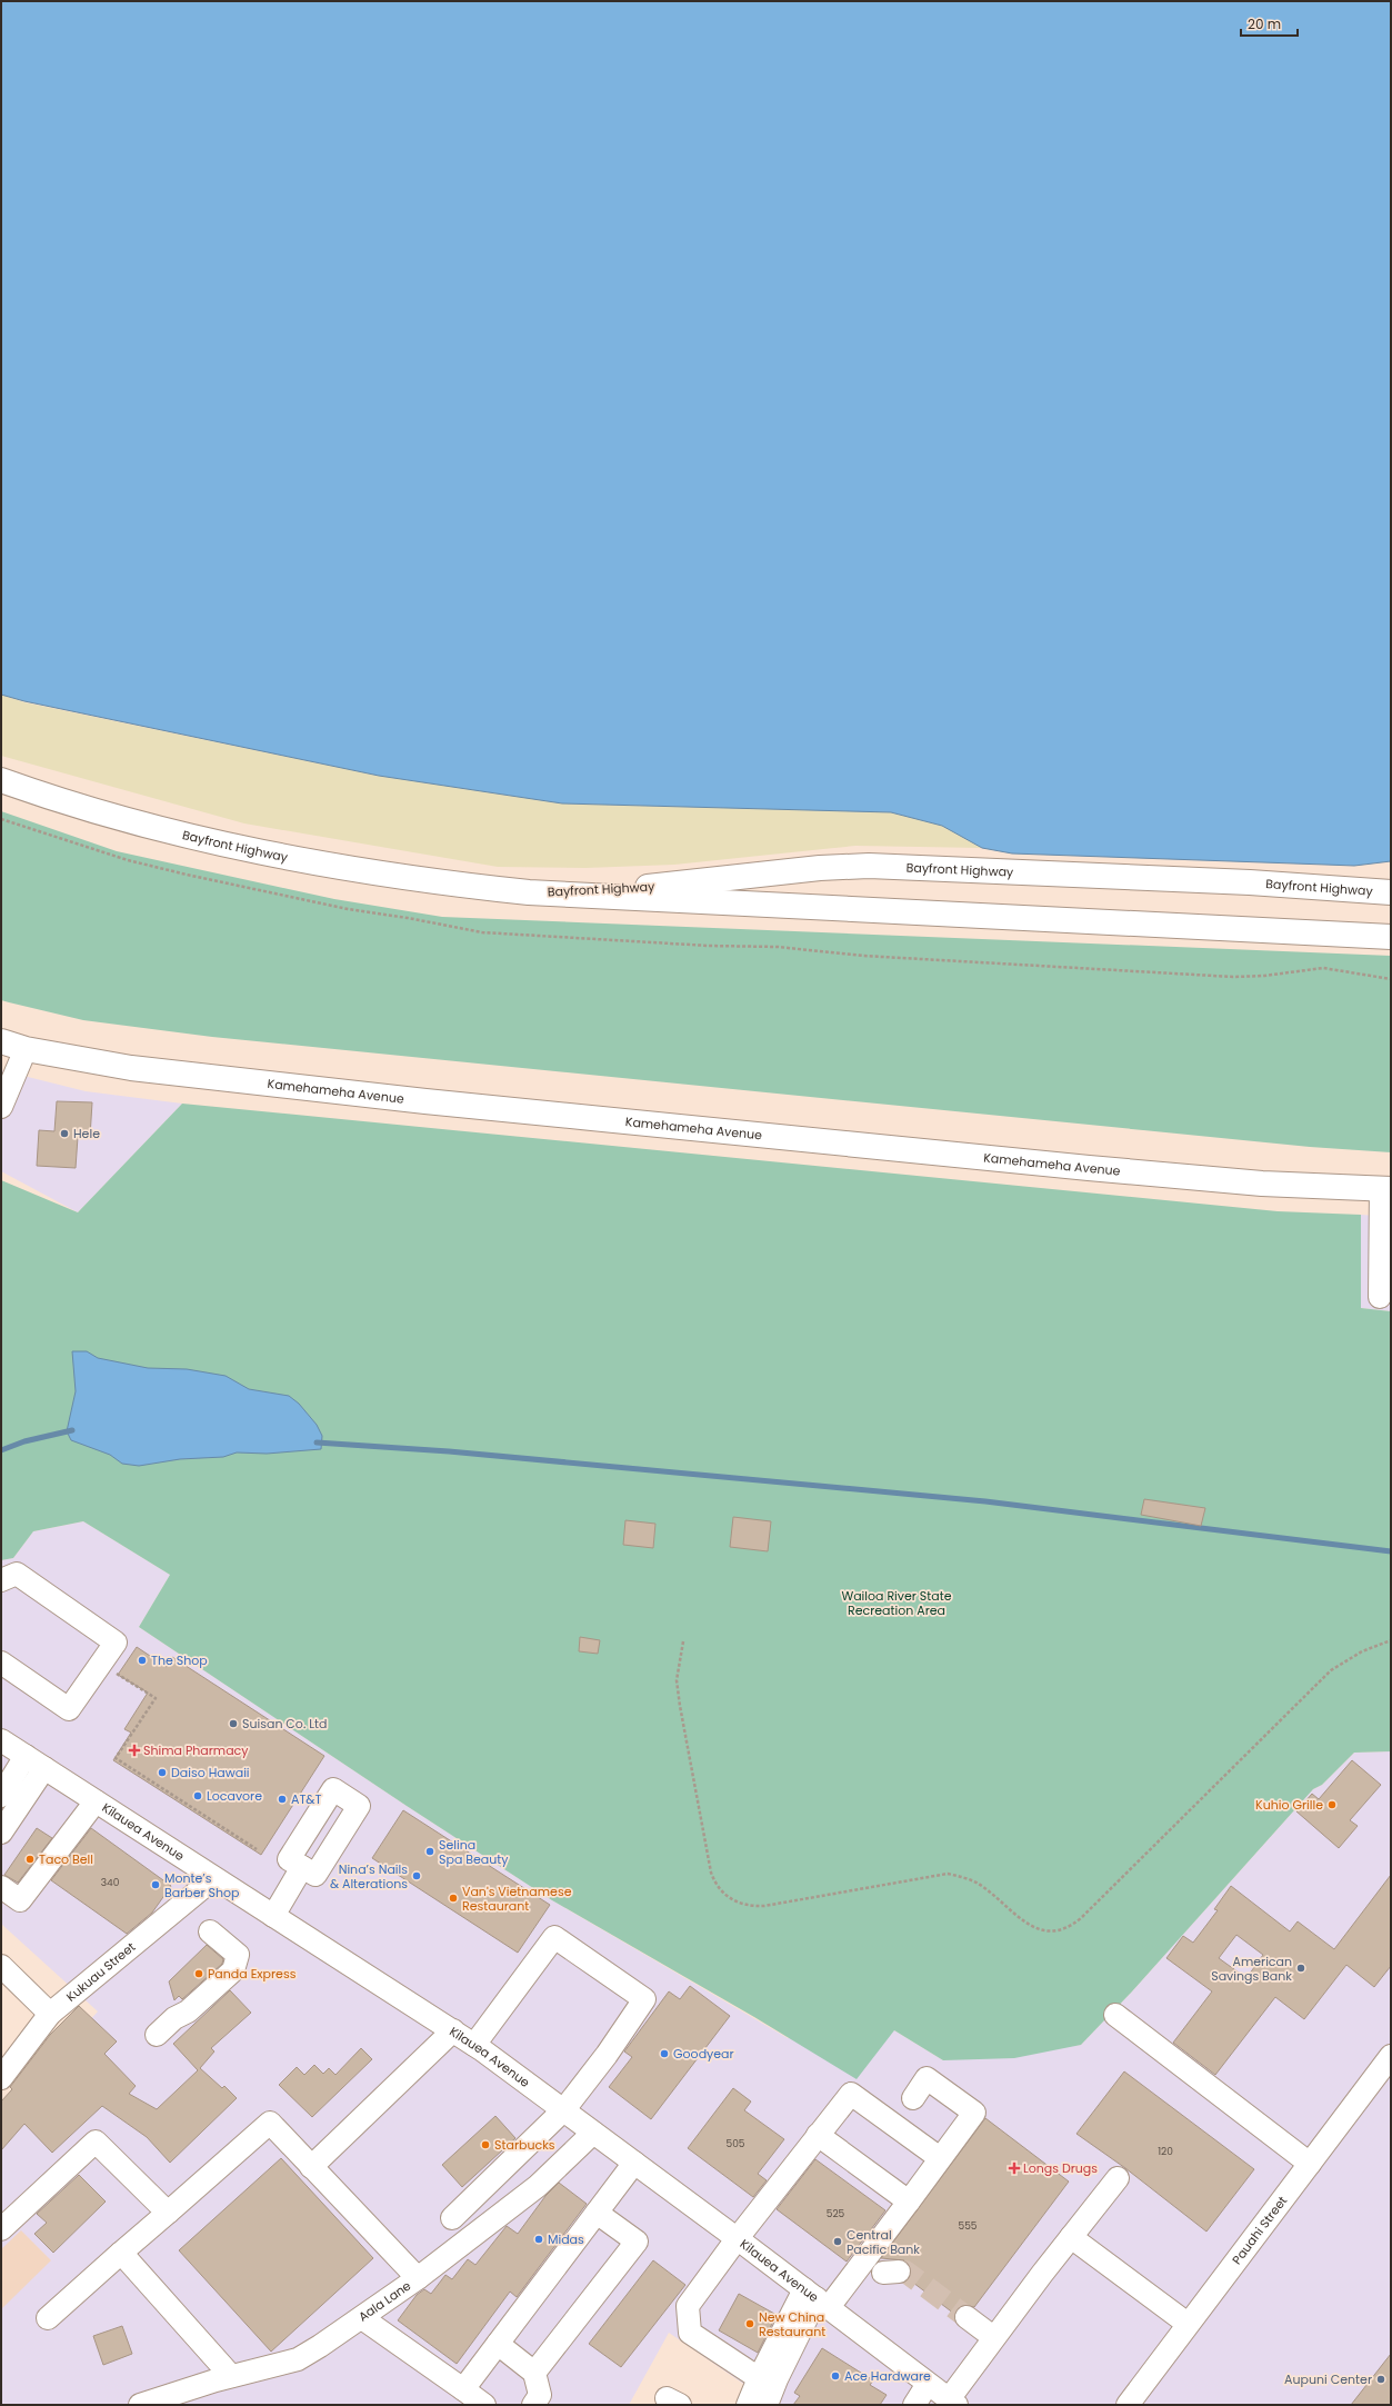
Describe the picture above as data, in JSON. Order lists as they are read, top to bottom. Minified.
{"streets":{"main road":["Bayfront Highway","Kamehameha Avenue"],"street":["Kilauea Avenue","Kukuau Street","Pauahi Street","Aala Lane"]},"crossings":[["Kilauea Avenue","Kukuau Street"],["Kilauea Avenue","Aala Lane"]],"parks":["Wailoa River State Recreation Area"],"places":{"other":["Hele","The Shop","Suisan Co. Ltd","Daiso Hawaii","Locavore","AT&T","Kuhio Grille","Selina Spa Beauty","Taco Bell","Nina’s Nails & Alterations","Monte’s Barber Shop","Van's Vietnamese Restaurant","American Savings Bank","Panda Express","Goodyear","Starbucks","Midas","Central Pacific Bank","New China Restaurant","Ace Hardware","Aupuni Center"],"health":["Shima Pharmacy","Longs Drugs"]},"house_numbers":["340","505","120","525","555"],"scale_bar":"20 m"}
